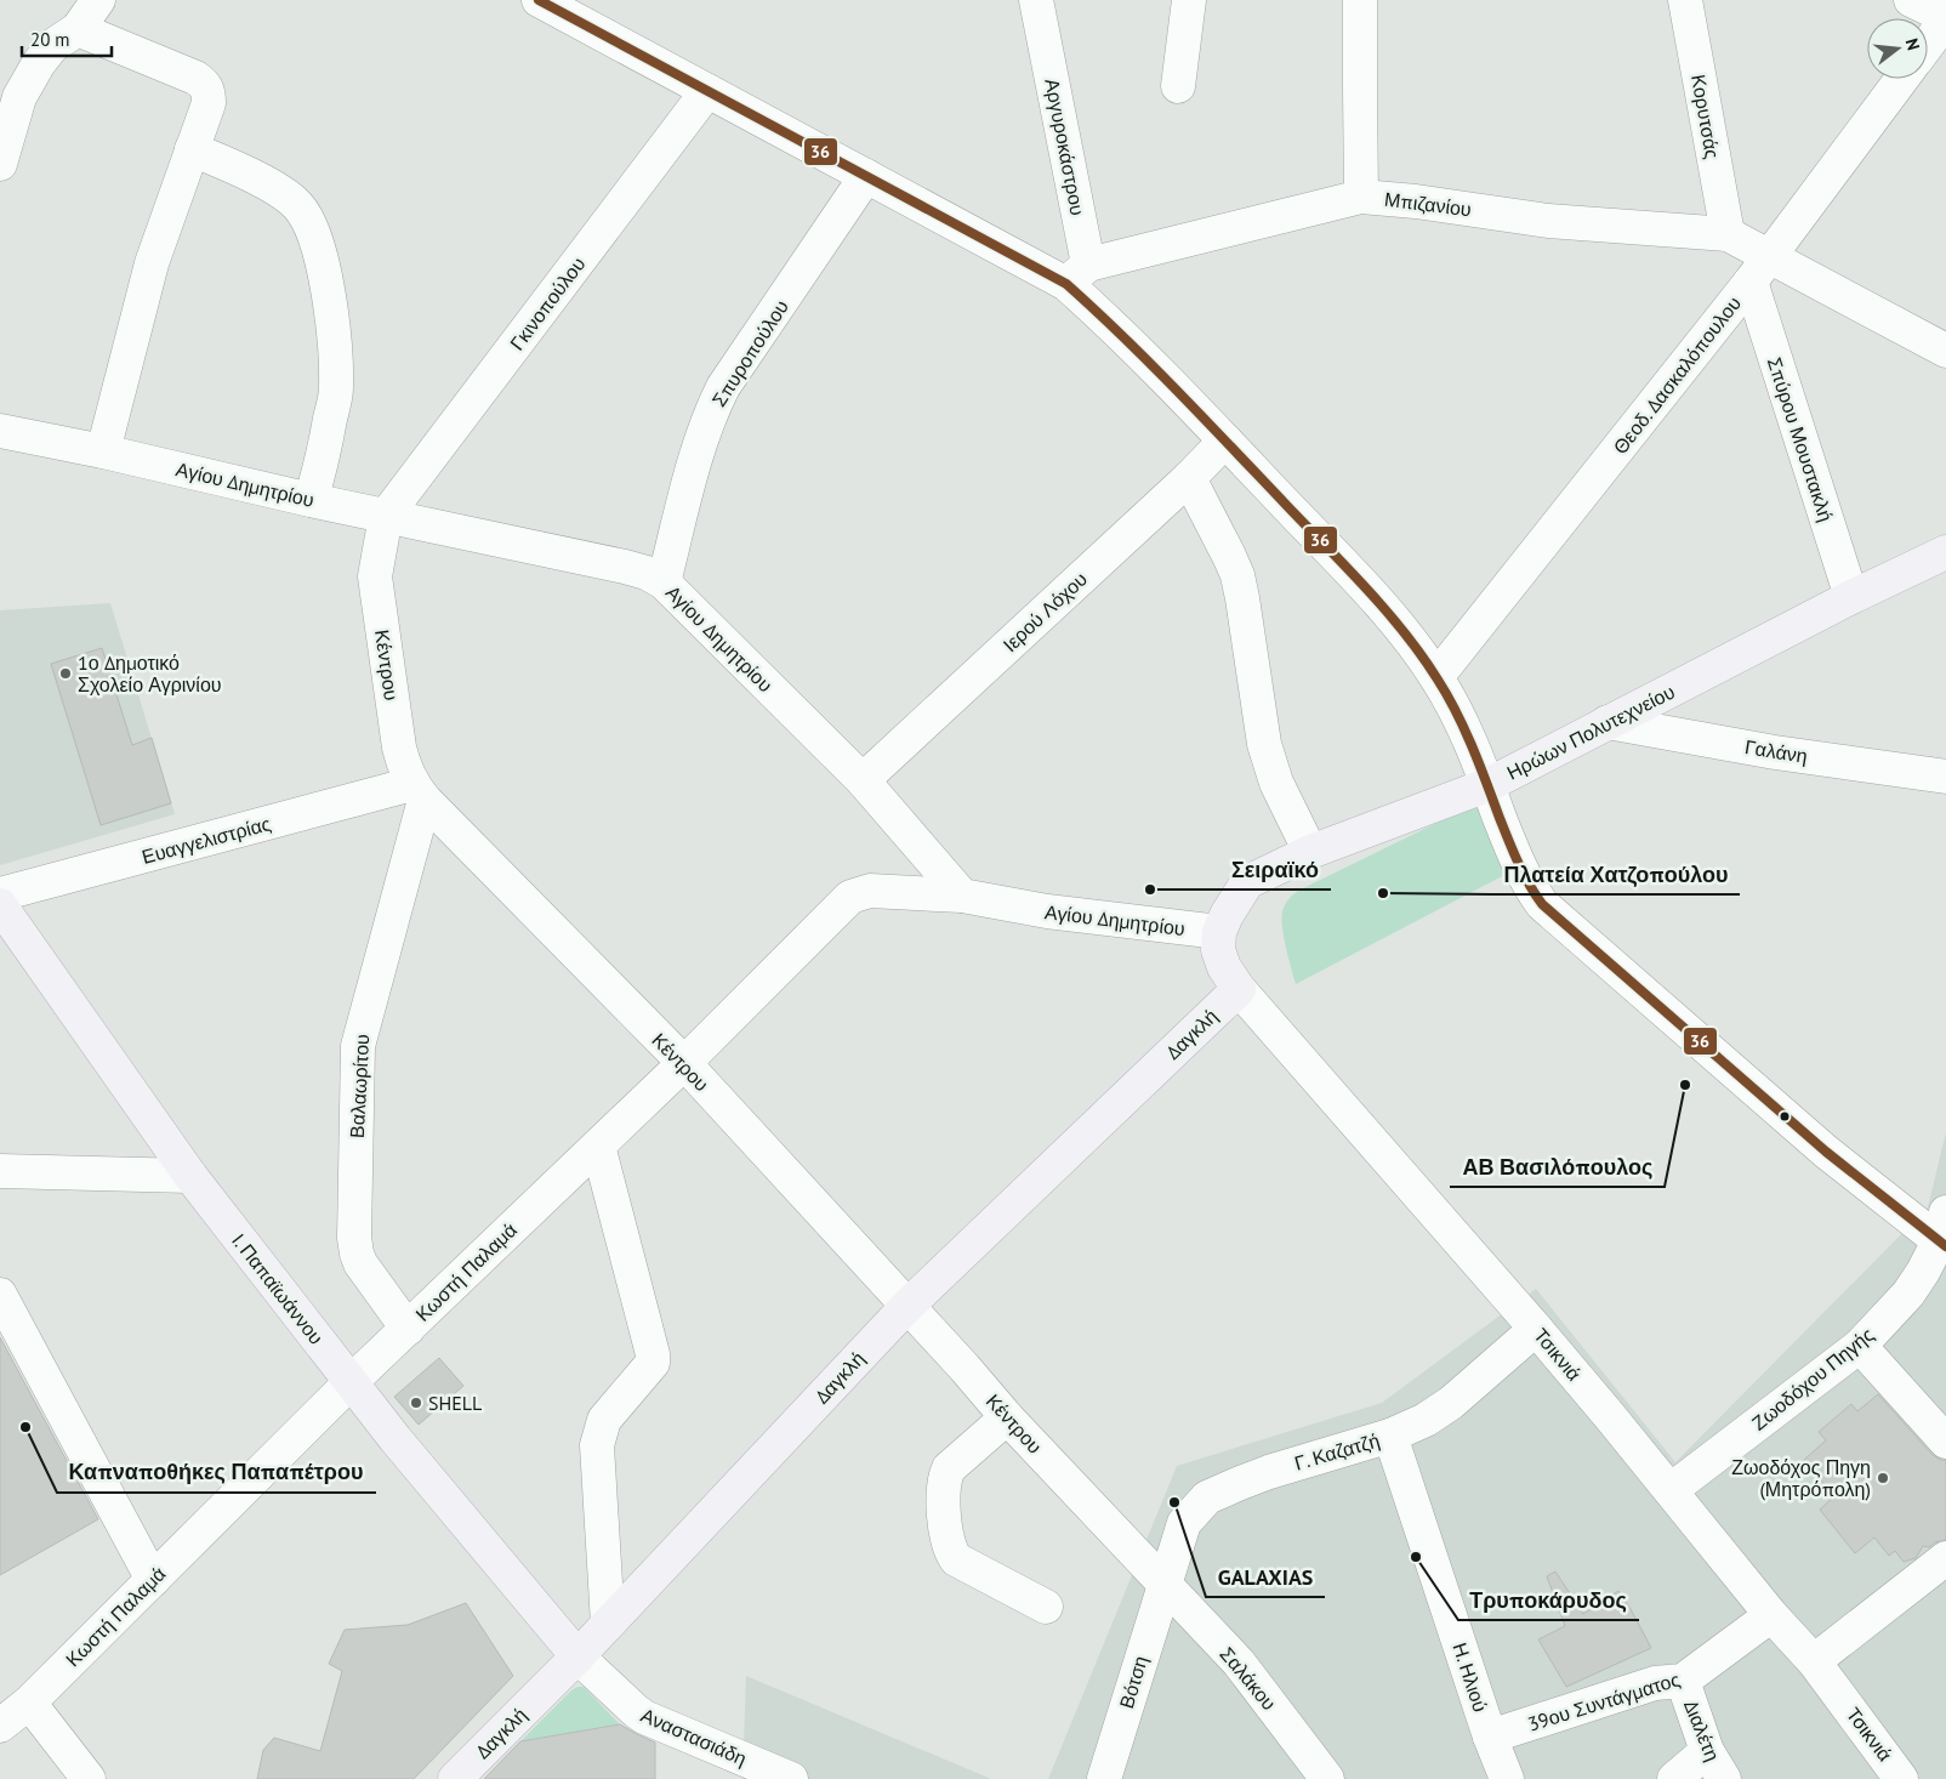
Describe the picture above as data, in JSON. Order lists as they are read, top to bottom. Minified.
{"streets":{"main road":["Ηρώων Πολυτεχνείου","Δαγκλή","Ι. Παπαϊωάννου","Τσικνιά"],"street":["Κορυτσάς","Αργυροκάστρου","Μπιζανίου","Γκινοπούλου","Σπυροπούλου","Θεοδ. Δασκαλόπουλου","Σπύρου Μουστακλή","Αγίου Δημητρίου","Ιερού Λόχου","Κέντρου","Γαλάνη","Ευαγγελιστρίας","Βαλαωρίτου","Κωστή Παλαμά","Ζωοδόχου Πηγής","Γ. Καζατζή","Η. Ηλιού","Σαλάκου","Βότση","39ου Συντάγματος","Διαλέτη","Αναστασιάδη"]},"crossings":[["Κορυτσάς","Μπιζανίου"],["Αργυροκάστρου","Μπιζανίου"],["Μπιζανίου","Θεοδ. Δασκαλόπουλου"],["Μπιζανίου","Σπύρου Μουστακλή"],["Γκινοπούλου","Αγίου Δημητρίου"],["Γκινοπούλου","Κέντρου"],["Σπυροπούλου","Αγίου Δημητρίου"],["Θεοδ. Δασκαλόπουλου","Σπύρου Μουστακλή"],["Σπύρου Μουστακλή","Ηρώων Πολυτεχνείου"],["Αγίου Δημητρίου","Ιερού Λόχου"],["Αγίου Δημητρίου","Κέντρου"],["Αγίου Δημητρίου","Ηρώων Πολυτεχνείου"],["Αγίου Δημητρίου","Κωστή Παλαμά"],["Αγίου Δημητρίου","Τσικνιά"],["Κέντρου","Ευαγγελιστρίας"],["Κέντρου","Δαγκλή"],["Κέντρου","Βαλαωρίτου"],["Κέντρου","Κωστή Παλαμά"],["Κέντρου","Γ. Καζατζή"],["Κέντρου","Σαλάκου"],["Κέντρου","Βότση"],["Ηρώων Πολυτεχνείου","Γαλάνη"],["Ηρώων Πολυτεχνείου","Τσικνιά"],["Ευαγγελιστρίας","Βαλαωρίτου"],["Δαγκλή","Ι. Παπαϊωάννου"],["Δαγκλή","Τσικνιά"],["Δαγκλή","Αναστασιάδη"],["Βαλαωρίτου","Κωστή Παλαμά"],["Κωστή Παλαμά","Ι. Παπαϊωάννου"],["Ι. Παπαϊωάννου","Αναστασιάδη"],["Τσικνιά","Ζωοδόχου Πηγής"],["Τσικνιά","Γ. Καζατζή"],["Τσικνιά","39ου Συντάγματος"],["Γ. Καζατζή","Η. Ηλιού"],["Γ. Καζατζή","Σαλάκου"],["Γ. Καζατζή","Βότση"],["Η. Ηλιού","39ου Συντάγματος"],["Σαλάκου","Βότση"],["39ου Συντάγματος","Διαλέτη"]],"places":["1ο Δημοτικό Σχολείο Αγρινίου","Σειραϊκό","Πλατεία Χατζοπούλου","ΑΒ Βασιλόπουλος","SHELL","Καπναποθήκες Παπαπέτρου","Ζωοδόχος Πηγη (Μητρόπολη)","GALAXIAS","Τρυποκάρυδος"],"lines":["transit line 36"],"scale_bar":"20 m","north":"right"}
